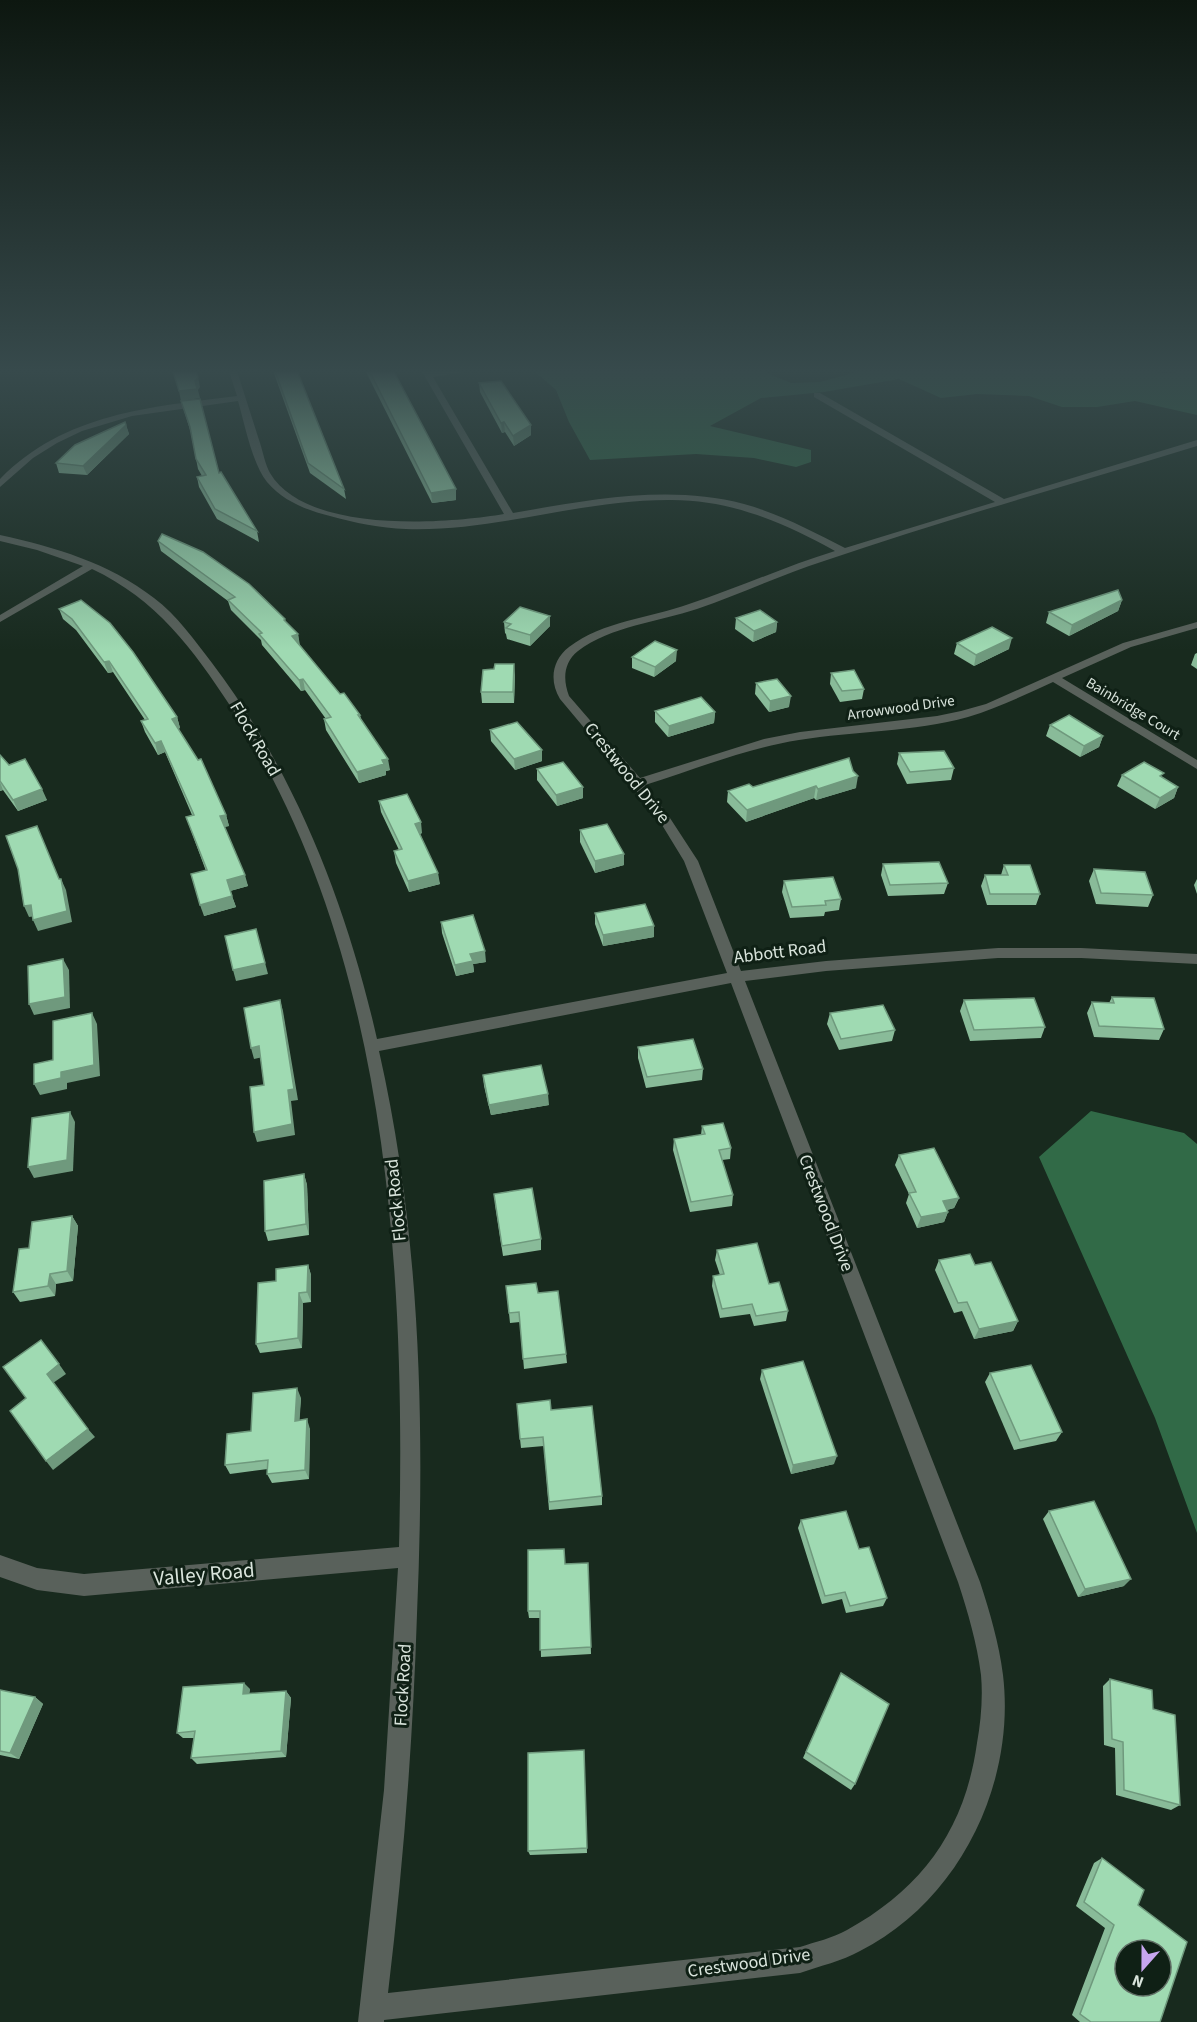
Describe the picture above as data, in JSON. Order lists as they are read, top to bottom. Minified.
{"streets":{"street":["Arrowwood Drive","Bainbridge Court","Flock Road","Crestwood Drive","Abbott Road","Valley Road"]},"crossings":[["Arrowwood Drive","Bainbridge Court"],["Arrowwood Drive","Crestwood Drive"],["Flock Road","Crestwood Drive"],["Flock Road","Abbott Road"],["Flock Road","Valley Road"],["Crestwood Drive","Abbott Road"]],"north":"bottom"}
